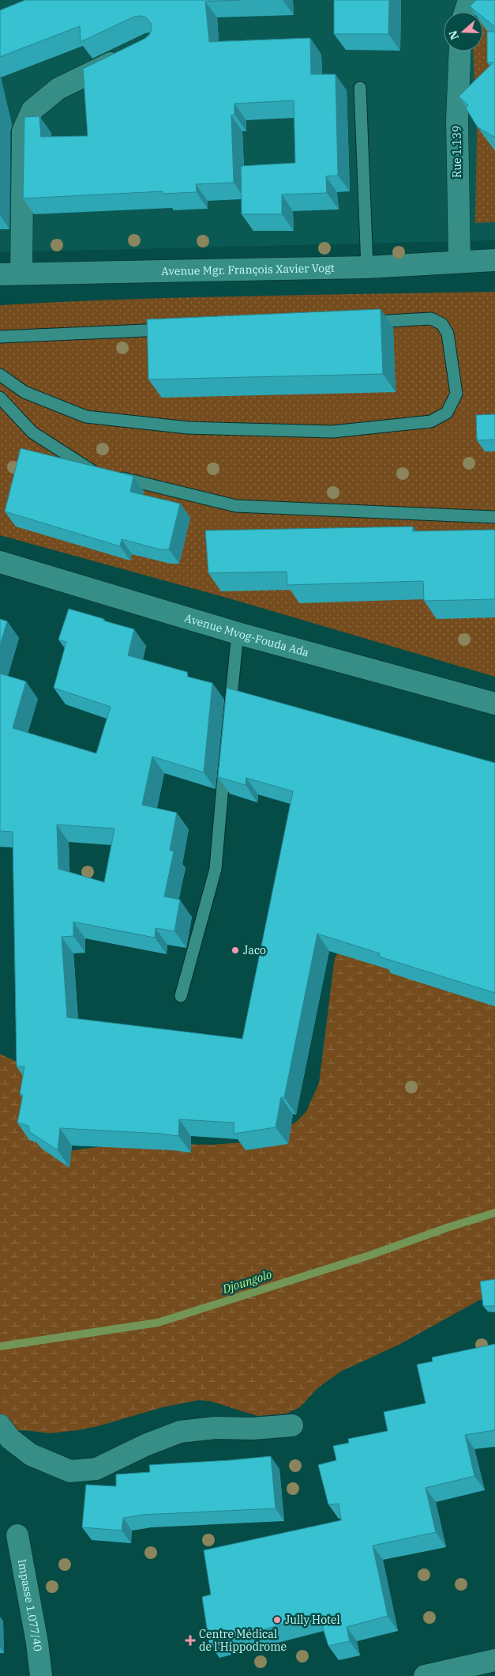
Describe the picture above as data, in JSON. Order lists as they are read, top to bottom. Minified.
{"streets":{"street":["Rue 1.139","Avenue Mgr. François Xavier Vogt","Avenue Mvog-Fouda Ada","Impasse 1.077/40"]},"crossings":[["Rue 1.139","Avenue Mgr. François Xavier Vogt"]],"water":["Djoungolo"],"places":{"other":["Jaco","Jully Hotel"],"health":["Centre Médical de l'Hippodrome"]},"north":"left"}
